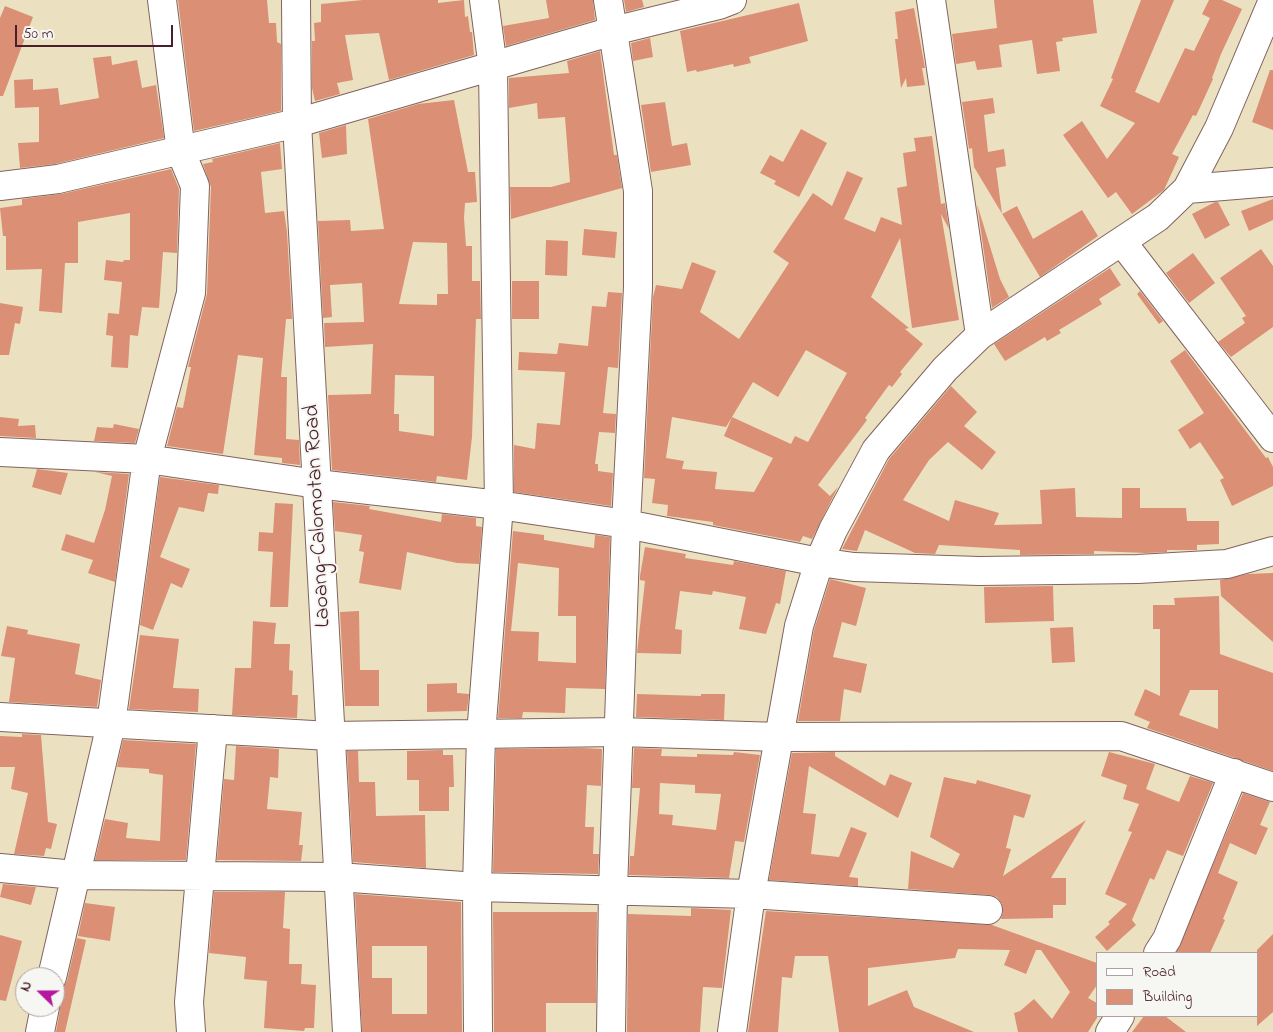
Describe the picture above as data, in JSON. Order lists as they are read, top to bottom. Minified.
{"streets":{"street":["Laoang-Calomotan Road"]},"legend":["Road","Building"],"scale_bar":"50 m","north":"left"}
